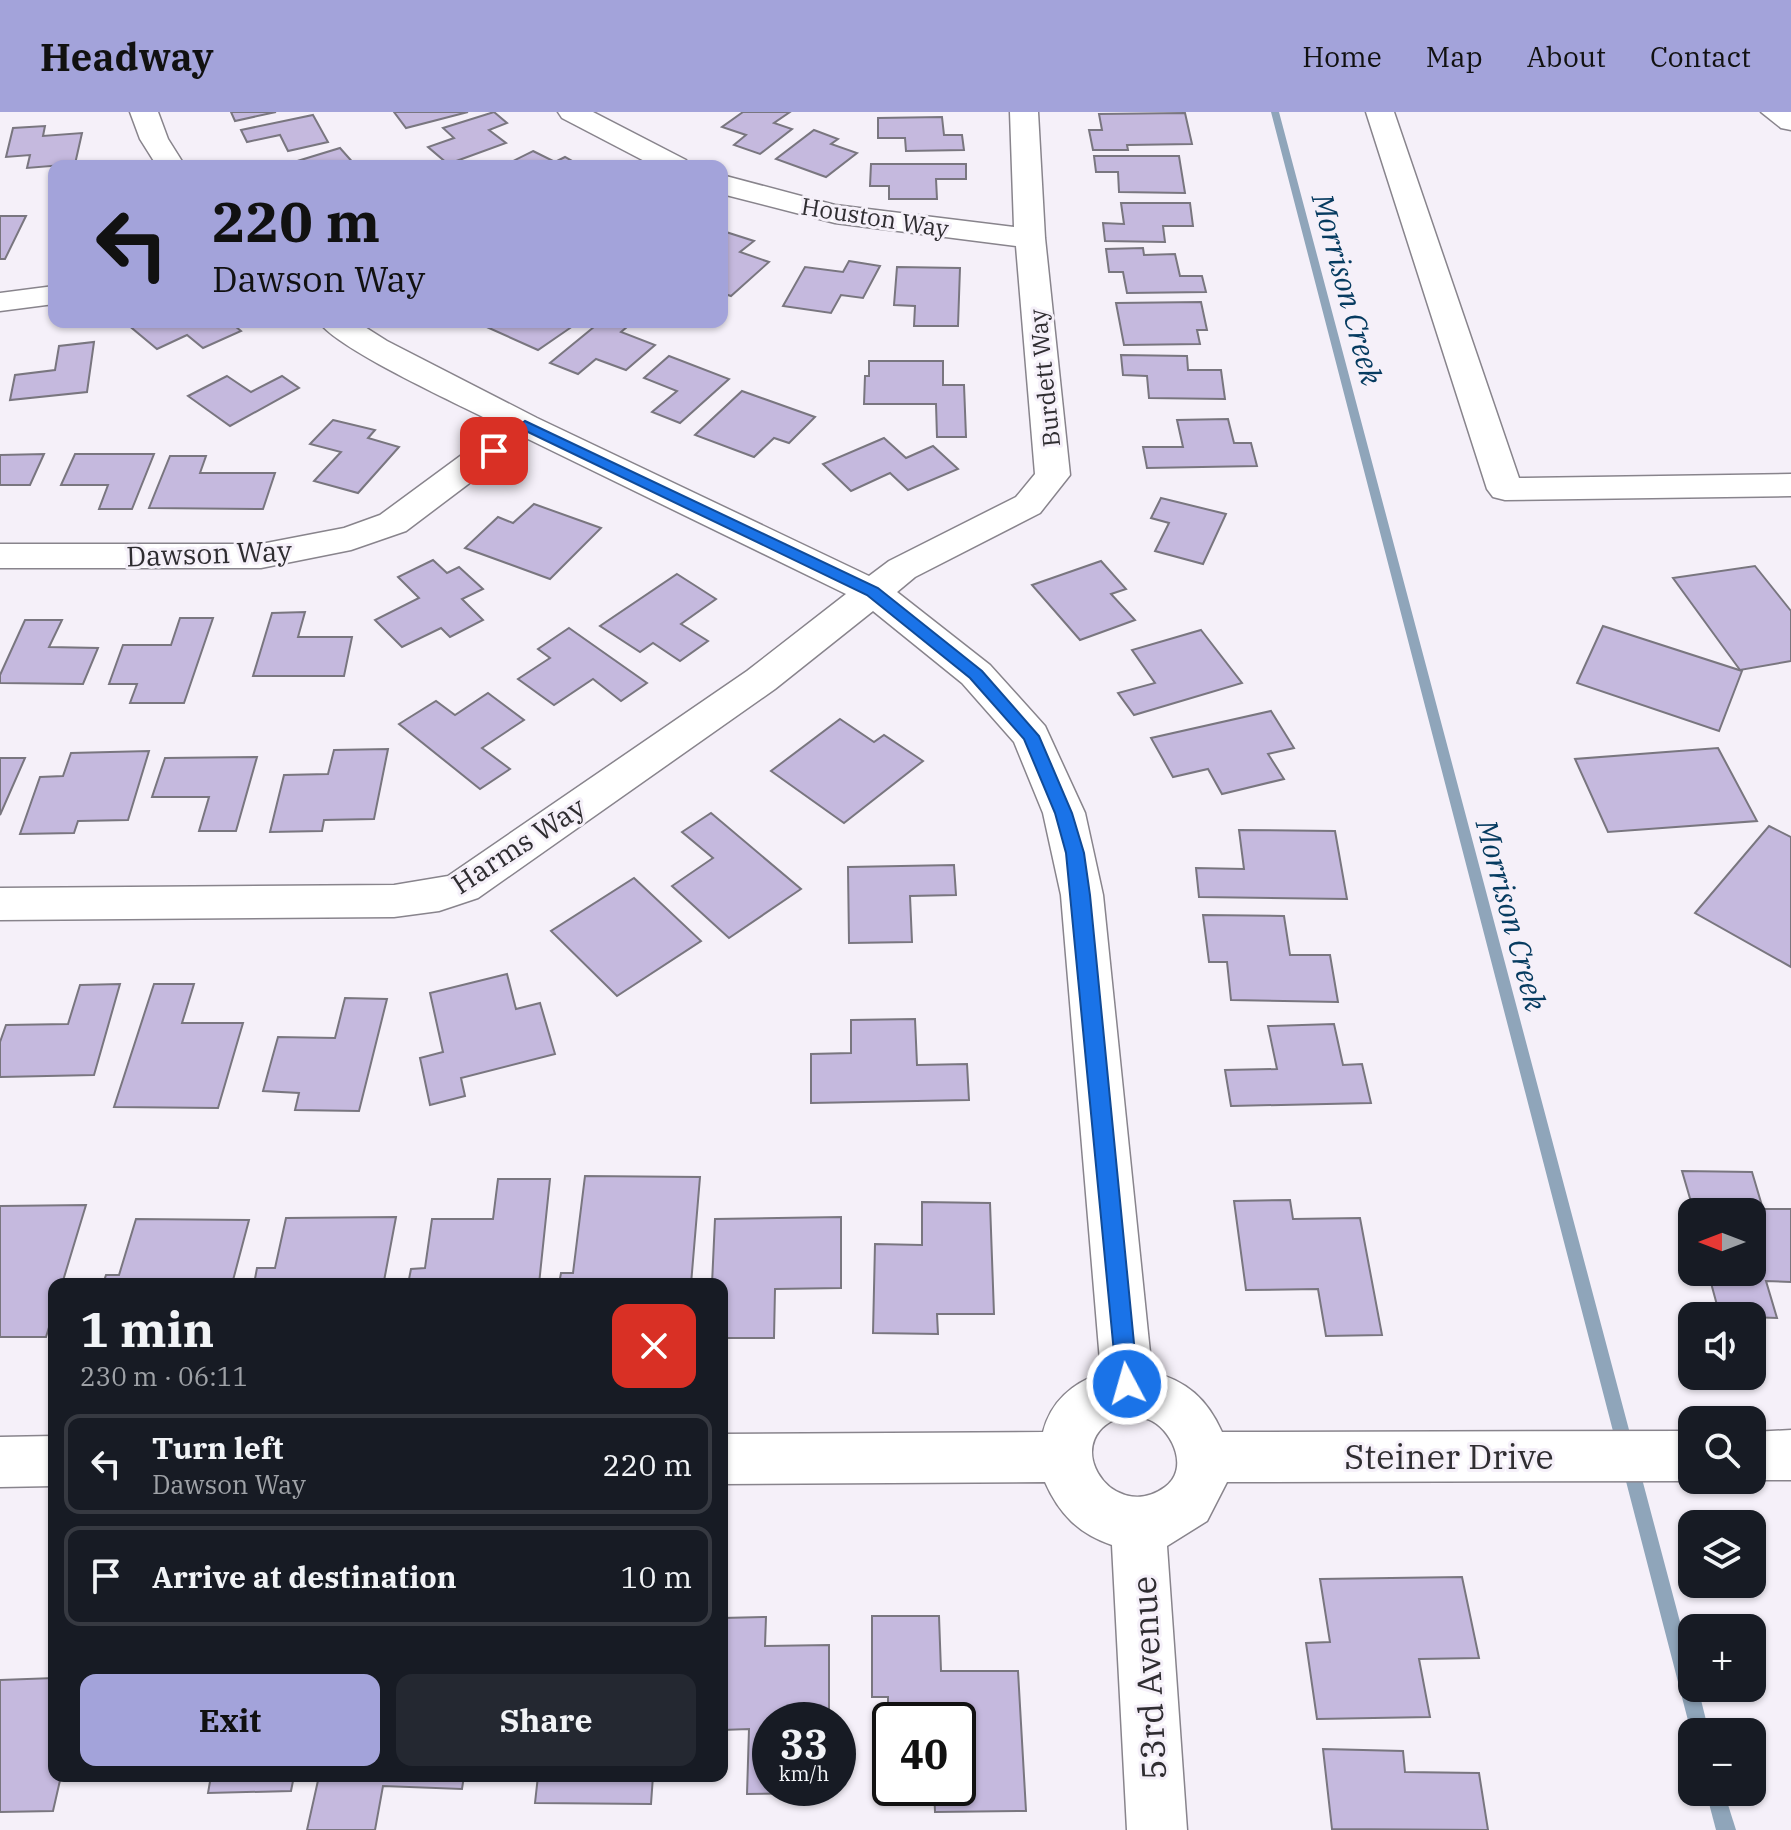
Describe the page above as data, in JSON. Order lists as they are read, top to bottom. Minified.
{"streets":{"street":["Houston Way","Burdett Way","Dawson Way","Harms Way","Steiner Drive","53rd Avenue"]},"crossings":[["Houston Way","Burdett Way"],["Burdett Way","Harms Way"],["Steiner Drive","53rd Avenue"]],"water":["Morrison Creek"],"north":"left","page":{"header":"Headway","nav":["Home","Map","About","Contact"],"turn":["220 m","Dawson Way"],"map_buttons":["+","−"],"heading":["1 min","230 m · 06:11"],"list":[{"name":"Turn left","note":"Dawson Way","value":"220 m"},{"name":"Arrive at destination","value":"10 m"}],"buttons":["Exit","Share"],"speed":"33 km/h","limit":"40"}}
